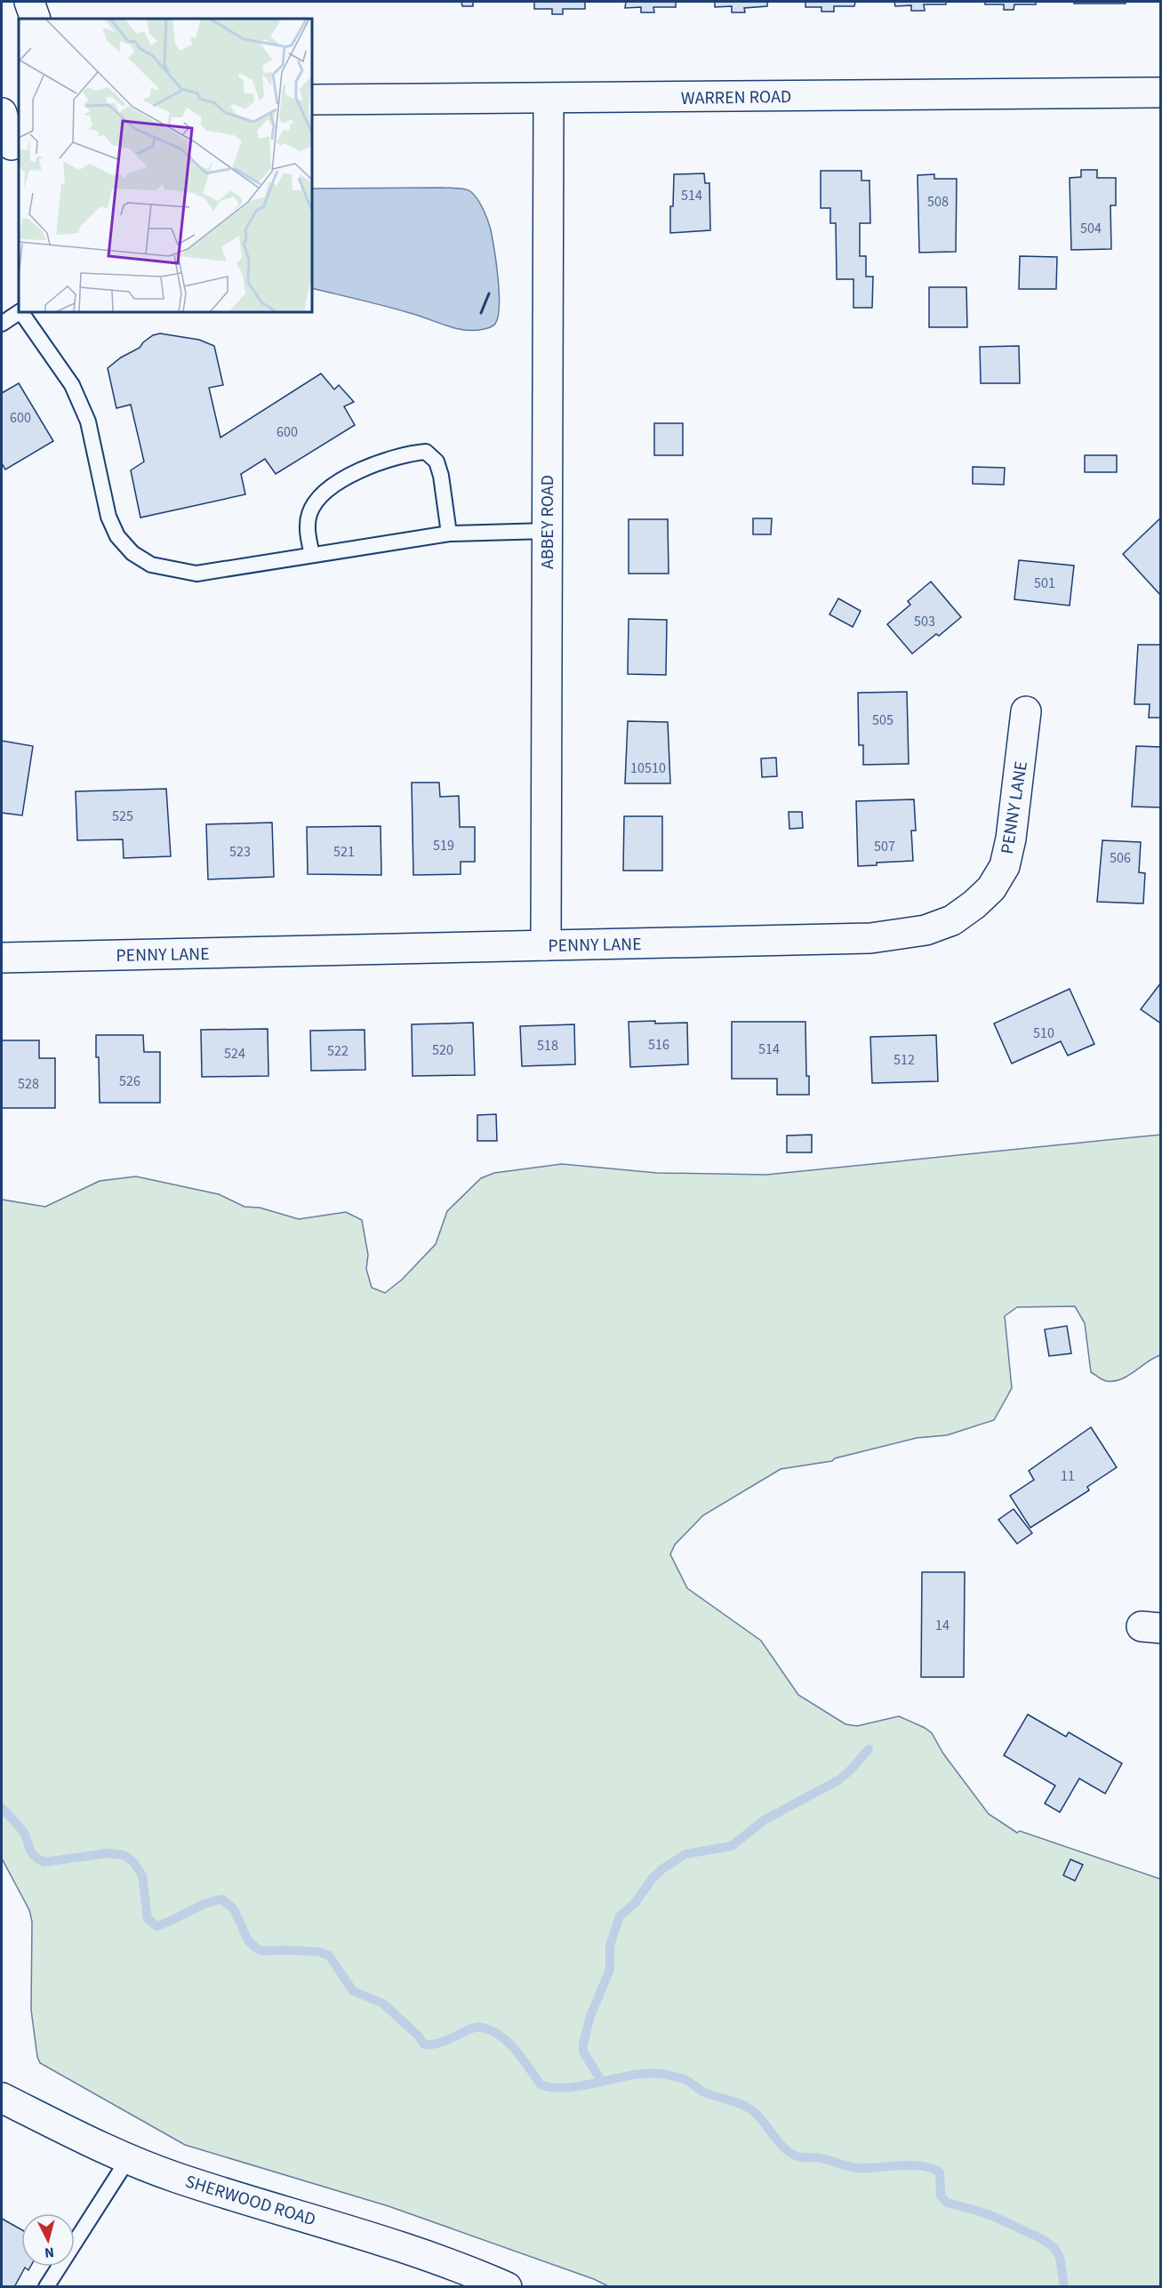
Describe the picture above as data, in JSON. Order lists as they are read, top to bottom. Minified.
{"streets":{"street":["WARREN ROAD","ABBEY ROAD","PENNY LANE","SHERWOOD ROAD"]},"crossings":[["WARREN ROAD","ABBEY ROAD"],["ABBEY ROAD","PENNY LANE"]],"house_numbers":["514","508","504","600","600","501","503","505","10510","525","519","507","523","521","506","510","516","518","514","520","522","524","512","526","528","11","14"],"north":"bottom"}
